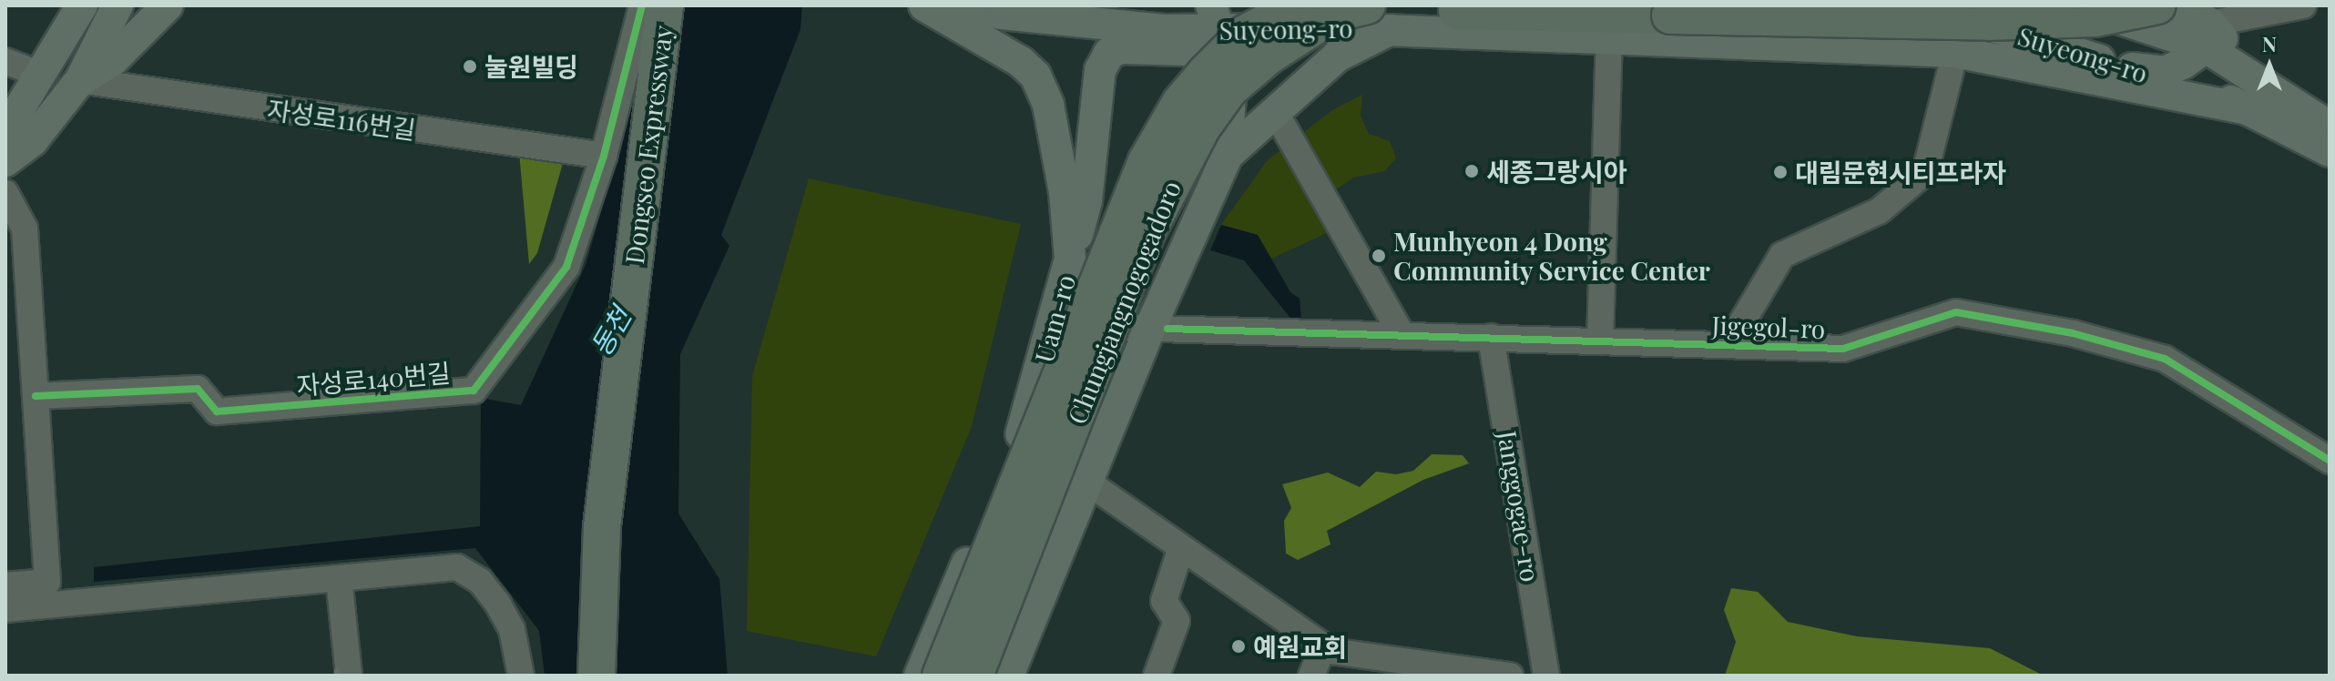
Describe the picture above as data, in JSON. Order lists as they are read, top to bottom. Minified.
{"streets":{"highway":["Dongseo Expressway","Chungjangnogogadoro"],"main road":["Suyeong-ro","Uam-ro"],"street":["자성로116번길","Jigegol-ro","자성로140번길","Janggogae-ro"]},"crossings":[["Suyeong-ro","Jigegol-ro"],["자성로116번길","자성로140번길"],["Chungjangnogogadoro","Uam-ro"],["Uam-ro","Jigegol-ro"],["Jigegol-ro","Janggogae-ro"]],"water":["동천"],"places":["눌원빌딩","세종그랑시아","대림문현시티프라자","Munhyeon 4 Dong Community Service Center","예원교회"],"north":"top"}
